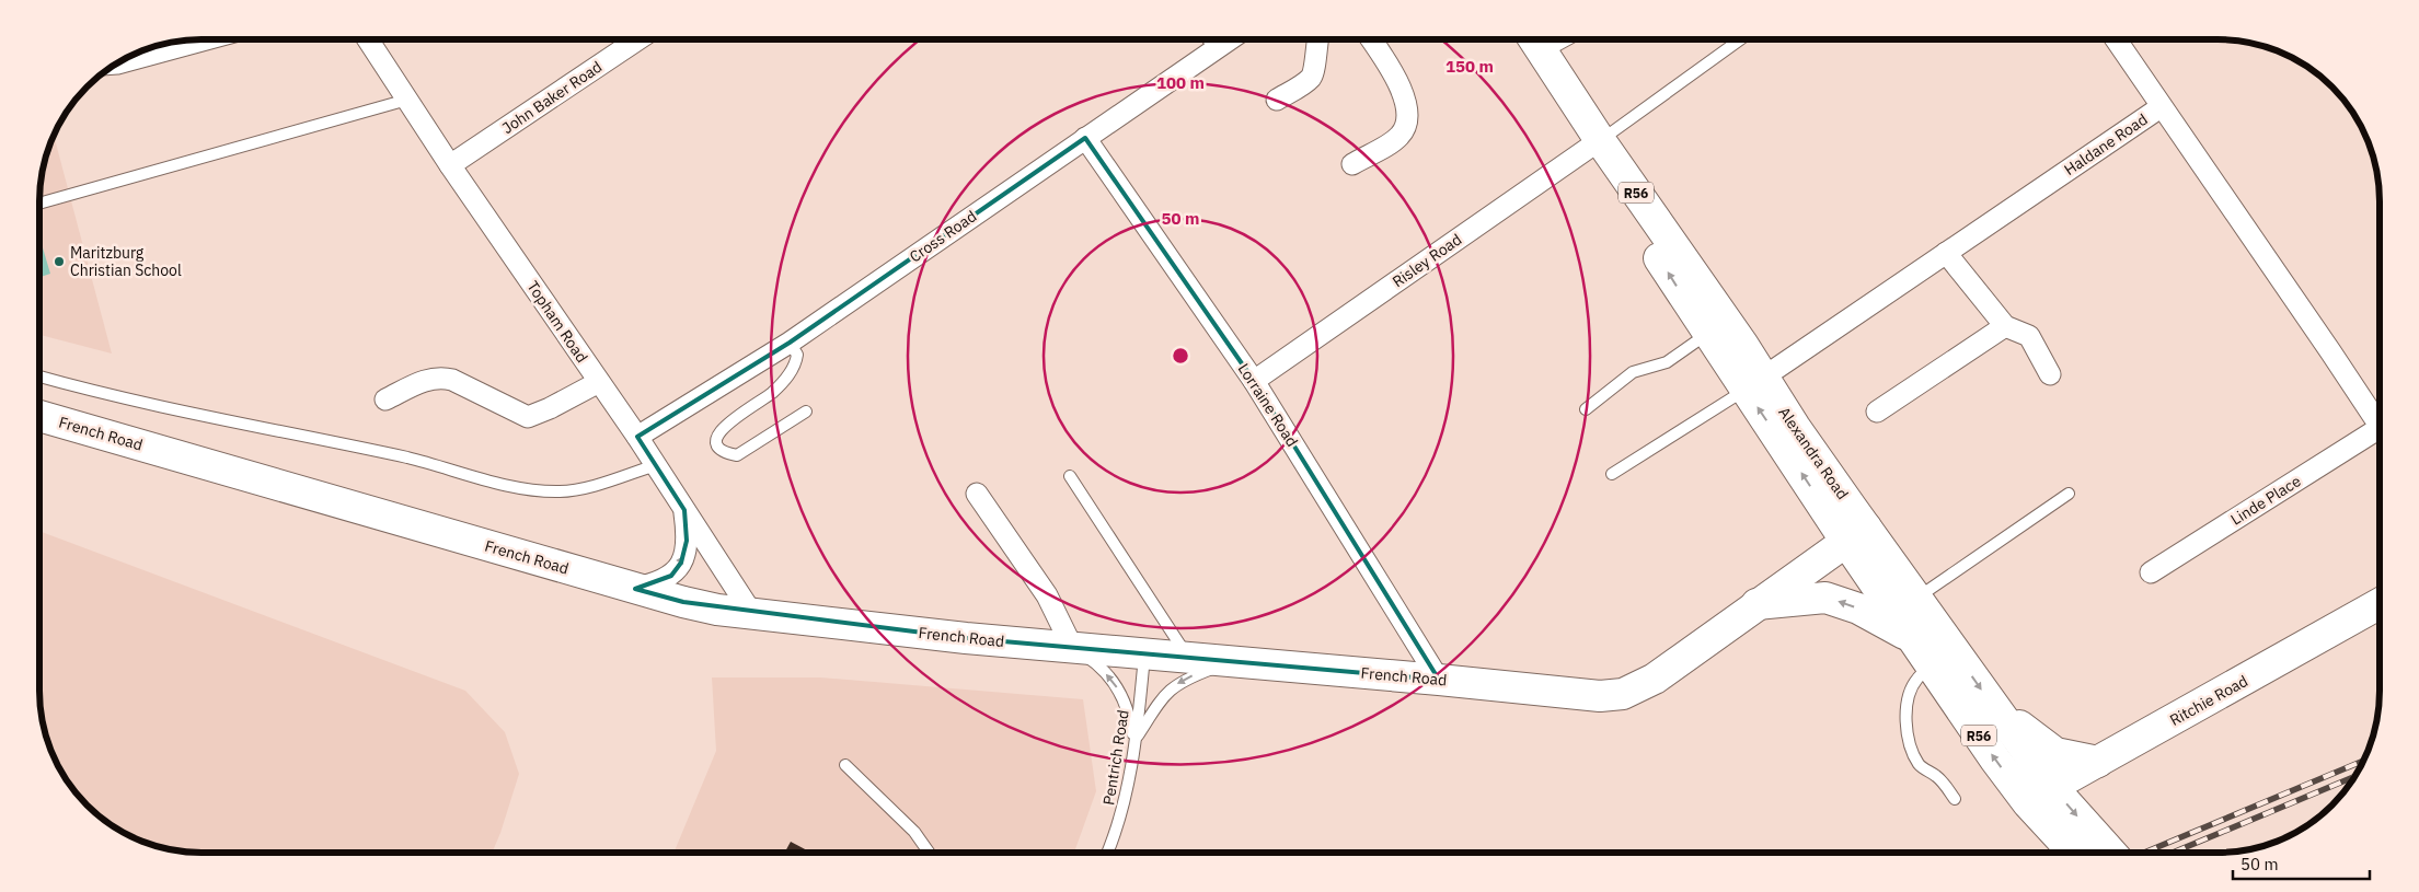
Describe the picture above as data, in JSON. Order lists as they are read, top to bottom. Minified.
{"streets":{"main road":["R56","French Road","Alexandra Road","Ritchie Road"],"street":["John Baker Road","Haldane Road","Cross Road","Risley Road","Topham Road","Lorraine Road","Linde Place"],"lane":["Pentrich Road"]},"crossings":[["John Baker Road","Topham Road"],["Haldane Road","Alexandra Road"],["Cross Road","Topham Road"],["Cross Road","Lorraine Road"],["Risley Road","Lorraine Road"],["Risley Road","Alexandra Road"],["Topham Road","French Road"],["Lorraine Road","French Road"],["French Road","Alexandra Road"],["French Road","Pentrich Road"],["Alexandra Road","Ritchie Road"]],"places":["Maritzburg Christian School"],"scale_bar":"50 m","rings":["150 m","100 m","50 m"]}
